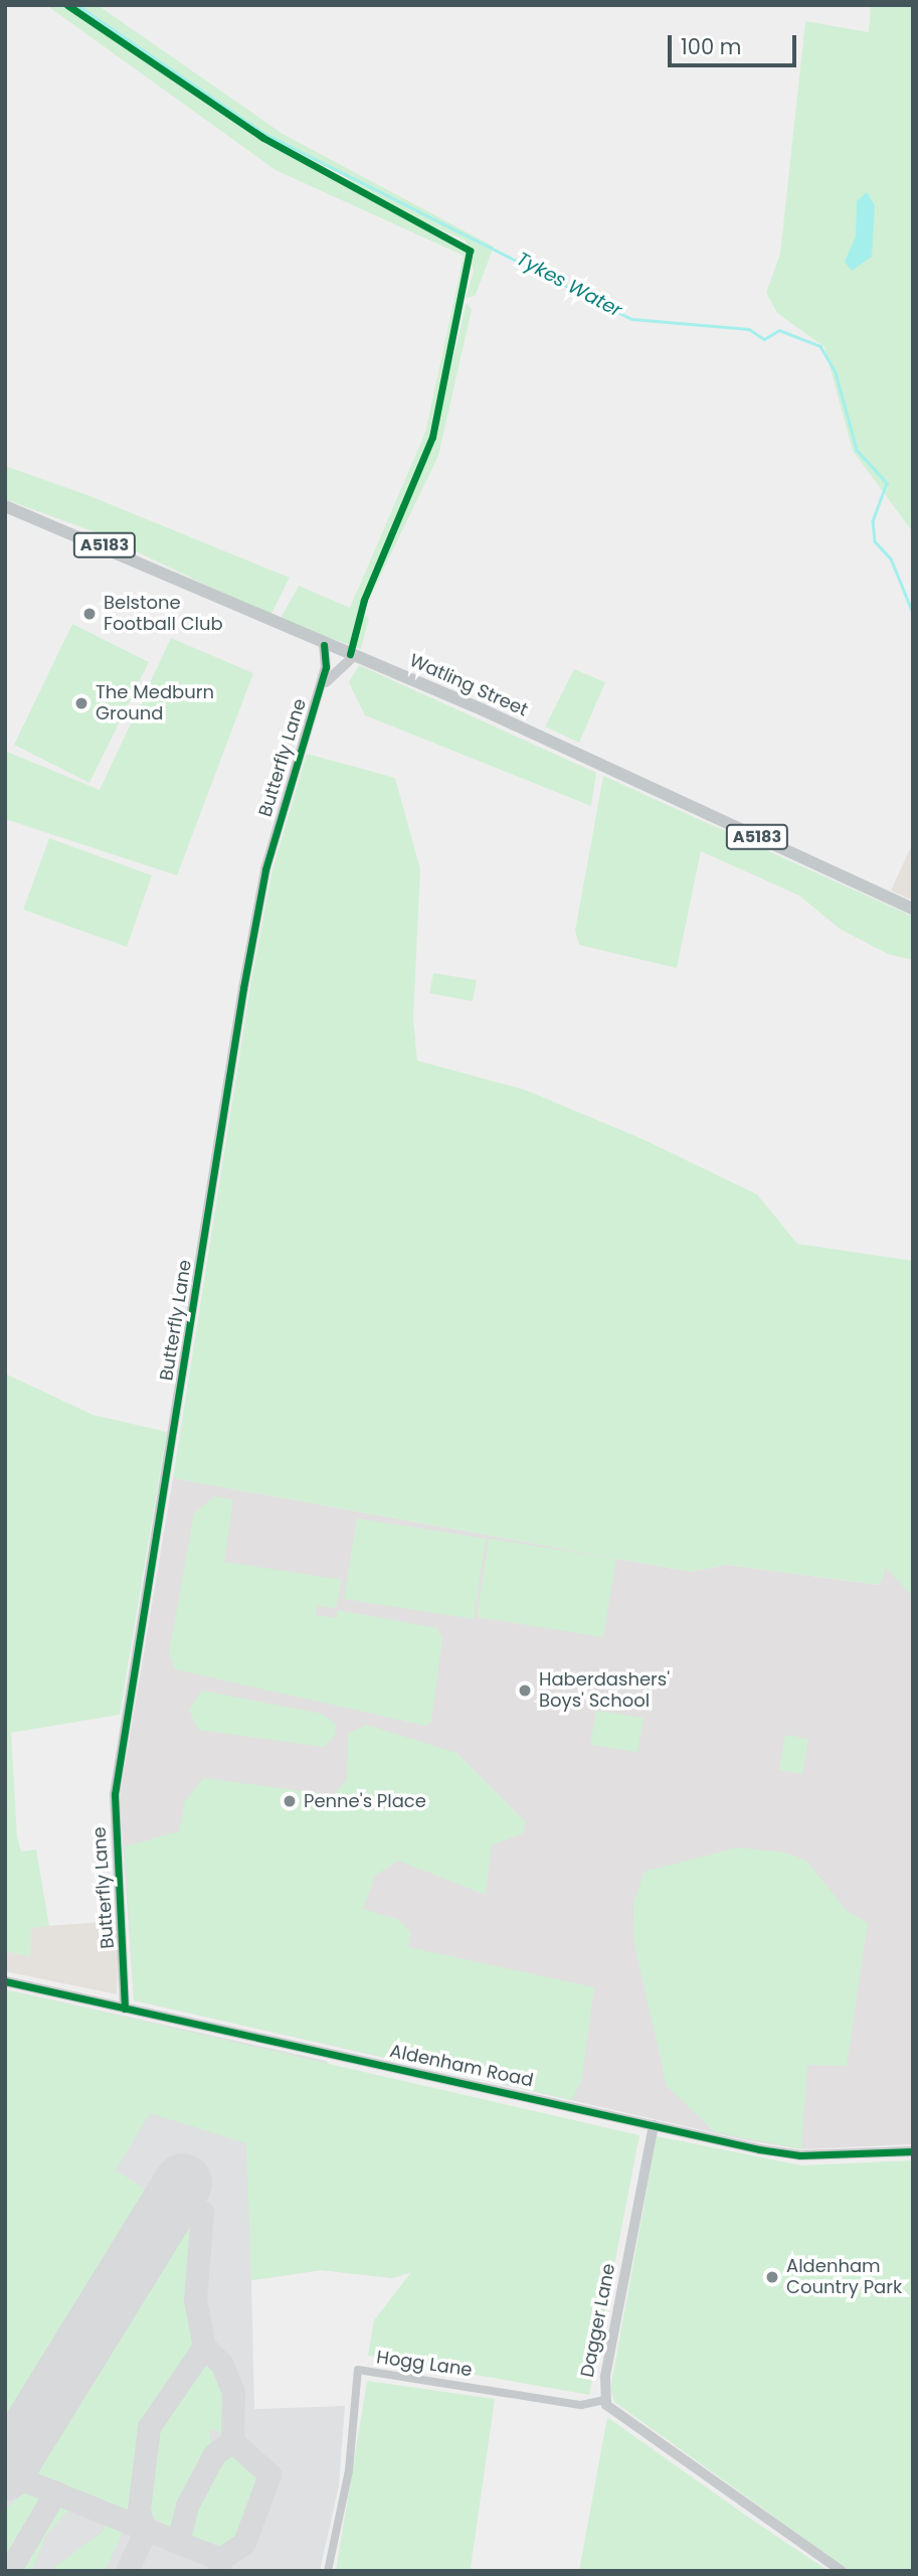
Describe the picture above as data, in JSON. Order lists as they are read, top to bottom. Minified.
{"streets":{"main road":["A5183","Watling Street"],"street":["Butterfly Lane","Aldenham Road","Dagger Lane","Hogg Lane"]},"crossings":[["Watling Street","Butterfly Lane"],["Butterfly Lane","Aldenham Road"],["Aldenham Road","Dagger Lane"],["Dagger Lane","Hogg Lane"]],"water":["Tykes Water"],"places":["Belstone Football Club","The Medburn Ground","Haberdashers' Boys' School","Penne's Place","Aldenham Country Park"],"scale_bar":"100 m"}
